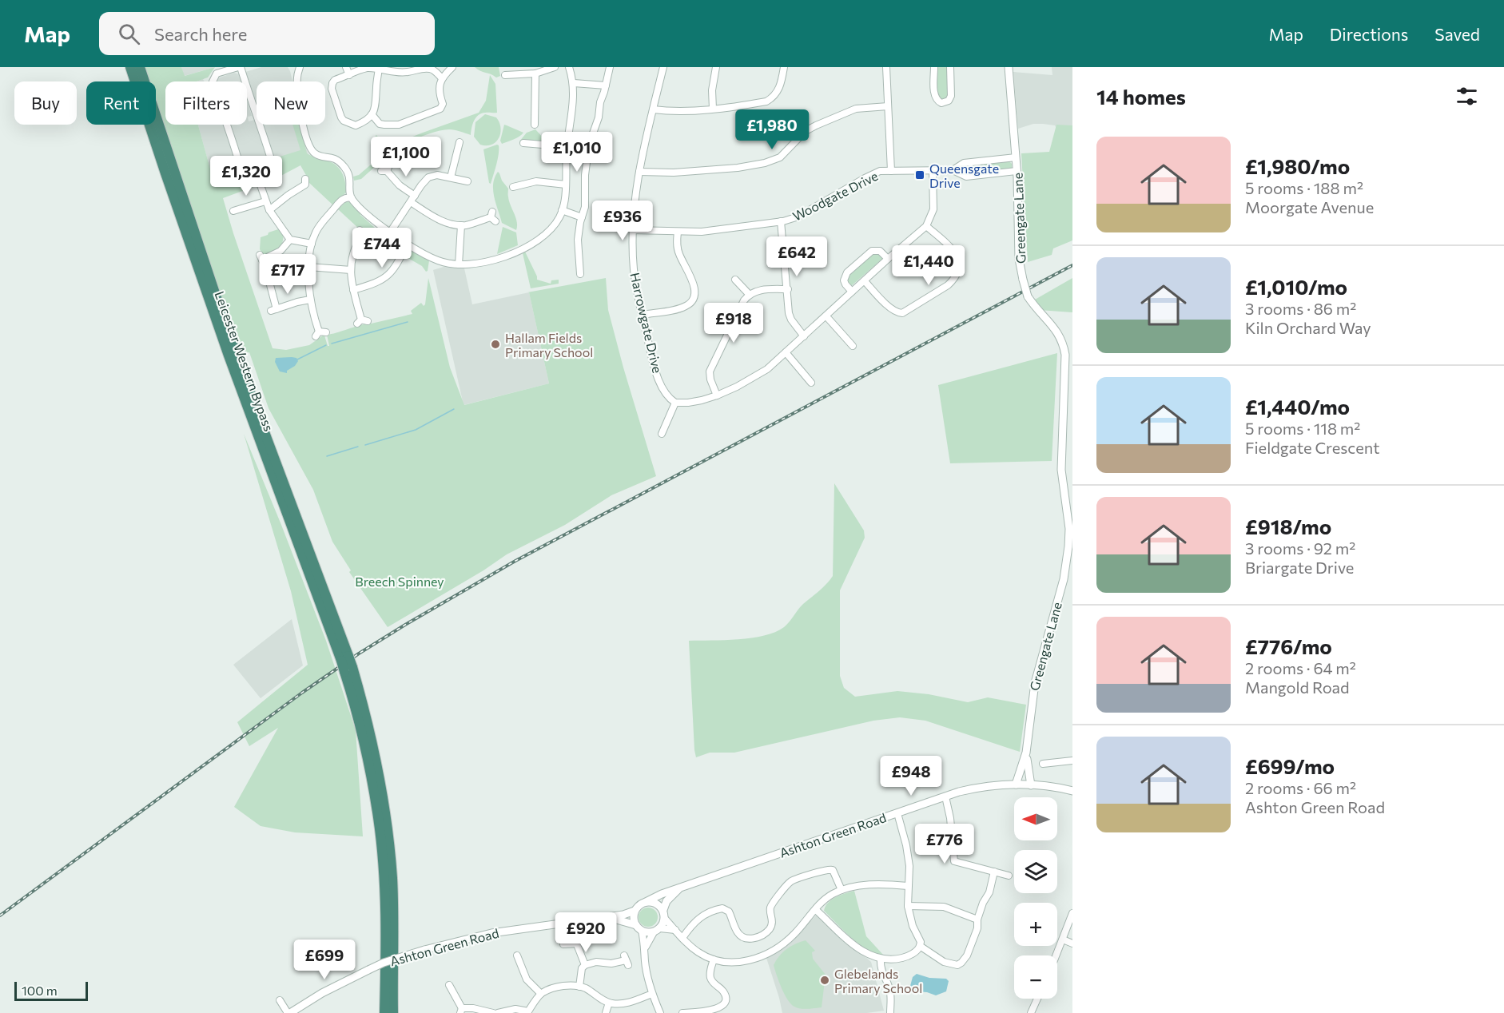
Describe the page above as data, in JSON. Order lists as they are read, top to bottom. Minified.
{"streets":{"highway":["Leicester Western Bypass"],"street":["Woodgate Drive","Greengate Lane","Harrowgate Drive","Ashton Green Road"]},"crossings":[["Woodgate Drive","Greengate Lane"],["Woodgate Drive","Harrowgate Drive"],["Greengate Lane","Ashton Green Road"]],"parks":["Breech Spinney"],"places":{"transit":["Queensgate Drive"],"other":["Hallam Fields Primary School","Glebelands Primary School"]},"scale_bar":"100 m","north":"left","page":{"header":"Map","search":"Search here","nav":["Map","Directions","Saved"],"heading":"14 homes","chip":["Buy","Rent","Filters","New"],"price":["£1,980","£1,010","£1,100","£1,320","£936","£744","£642","£1,440","£717","£918","£948","£776","£920","£699"],"list":[{"name":"£1,980/mo","note":"5 rooms · 188 m² · Moorgate Avenue"},{"name":"£1,010/mo","note":"3 rooms · 86 m² · Kiln Orchard Way"},{"name":"£1,440/mo","note":"5 rooms · 118 m² · Fieldgate Crescent"},{"name":"£918/mo","note":"3 rooms · 92 m² · Briargate Drive"},{"name":"£776/mo","note":"2 rooms · 64 m² · Mangold Road"},{"name":"£699/mo","note":"2 rooms · 66 m² · Ashton Green Road"}],"map_buttons":["+","−"],"scale":"100 m"}}
